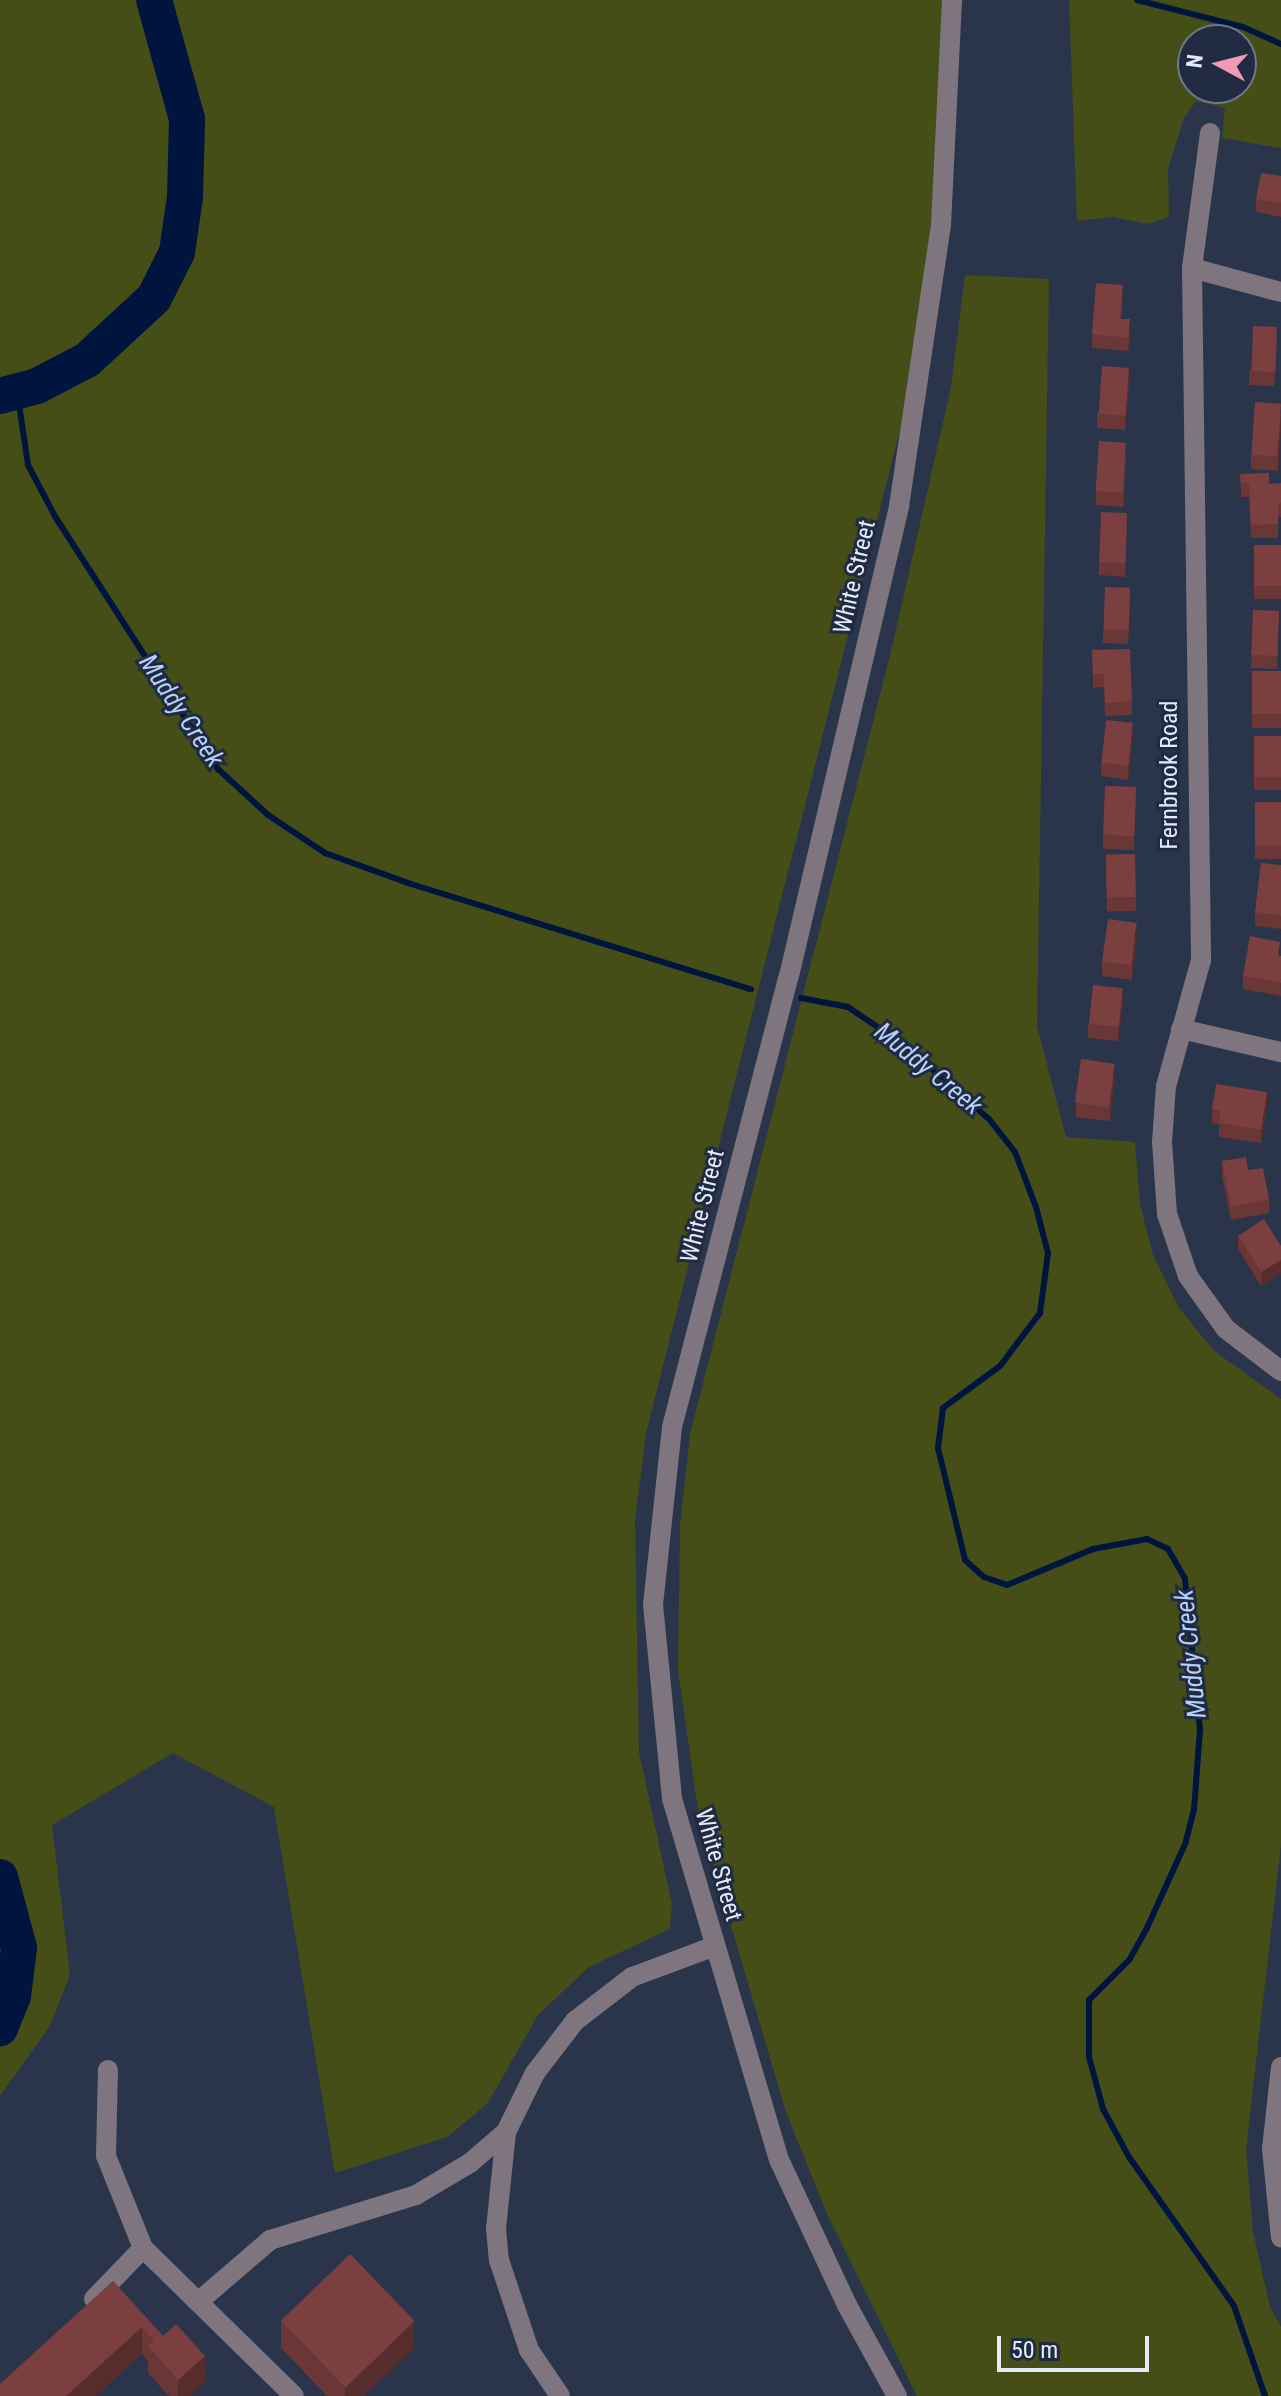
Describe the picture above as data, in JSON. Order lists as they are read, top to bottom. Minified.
{"streets":{"street":["White Street","Fernbrook Road"]},"water":["Muddy Creek"],"scale_bar":"50 m","north":"left"}
